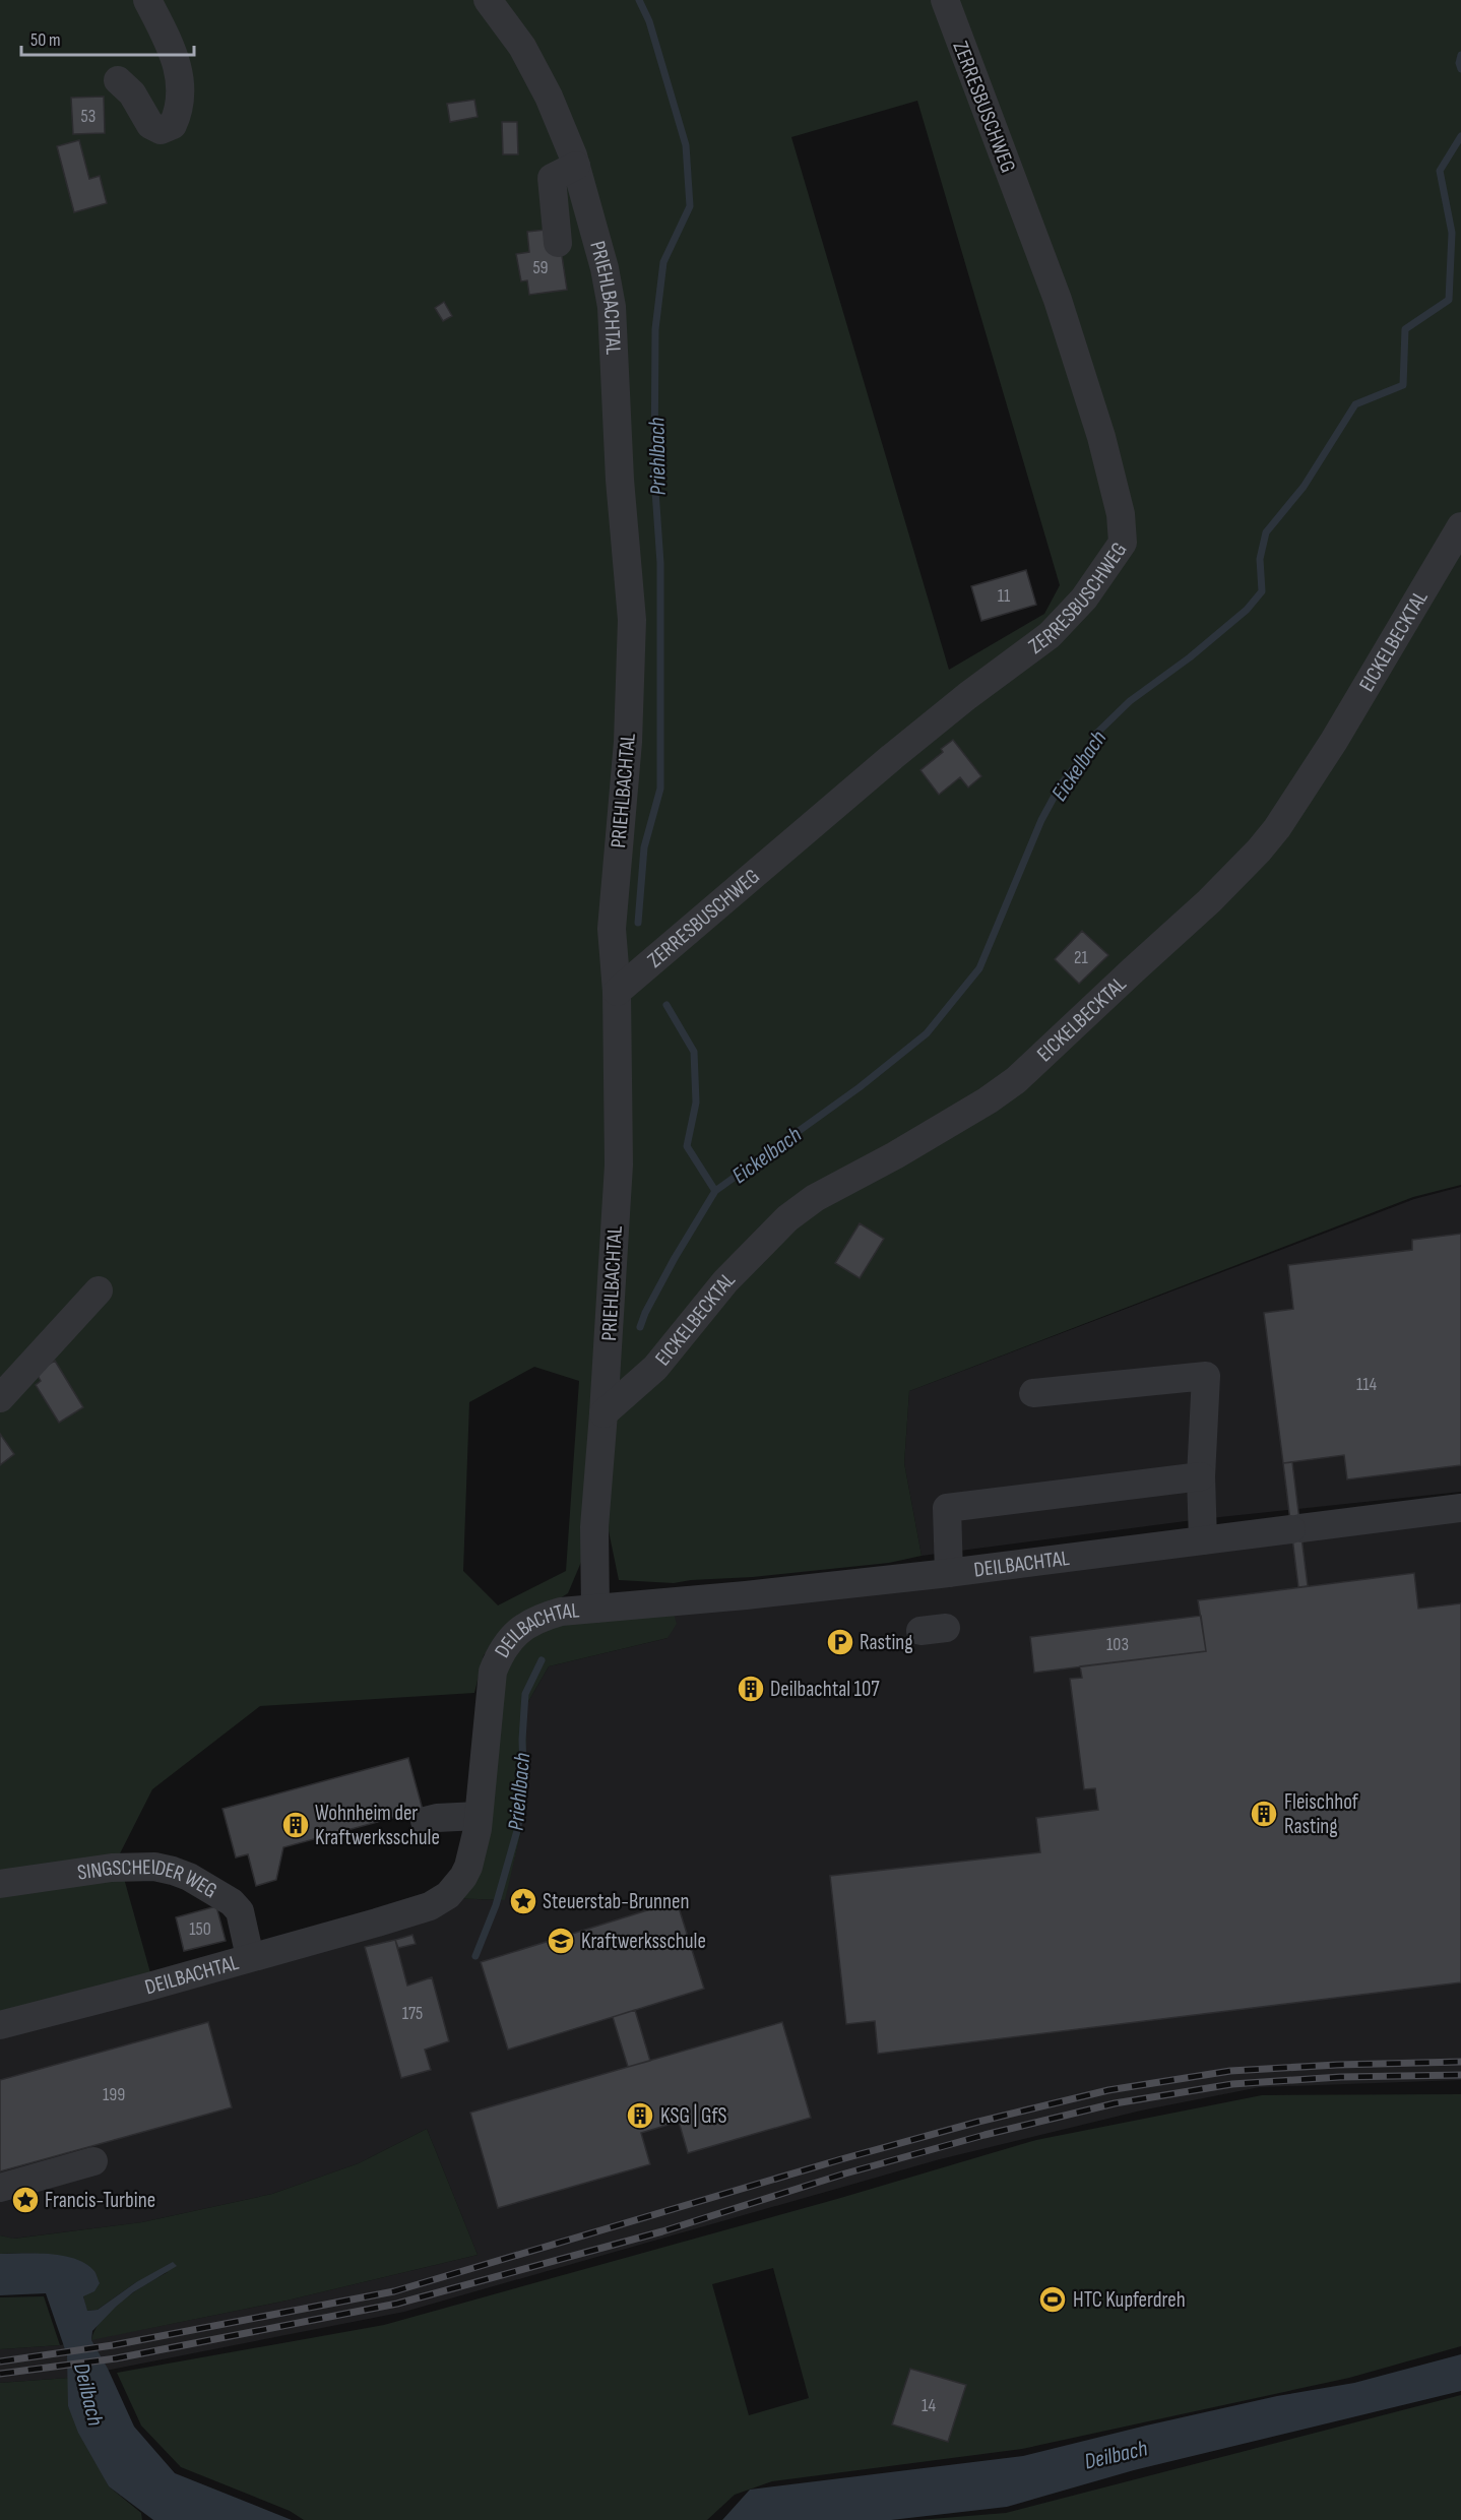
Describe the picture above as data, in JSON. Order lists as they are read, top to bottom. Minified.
{"streets":{"street":["ZERRESBUSCHWEG","PRIEHLBACHTAL","EICKELBECKTAL","DEILBACHTAL","SINGSCHEIDER WEG"]},"crossings":[["ZERRESBUSCHWEG","PRIEHLBACHTAL"],["PRIEHLBACHTAL","EICKELBECKTAL"],["PRIEHLBACHTAL","DEILBACHTAL"],["DEILBACHTAL","SINGSCHEIDER WEG"]],"water":["Priehlbach","Eickelbach","Deilbach"],"places":{"parking":["Rasting"],"building":["Deilbachtal 107","Fleischhof Rasting","Wohnheim der Kraftwerksschule","KSG | GfS"],"place":["Steuerstab-Brunnen","Francis-Turbine"],"school or university":["Kraftwerksschule"],"sports":["HTC Kupferdreh"]},"house_numbers":["53","59","11","21","114","103","150","175","199","14"],"scale_bar":"50 m"}
